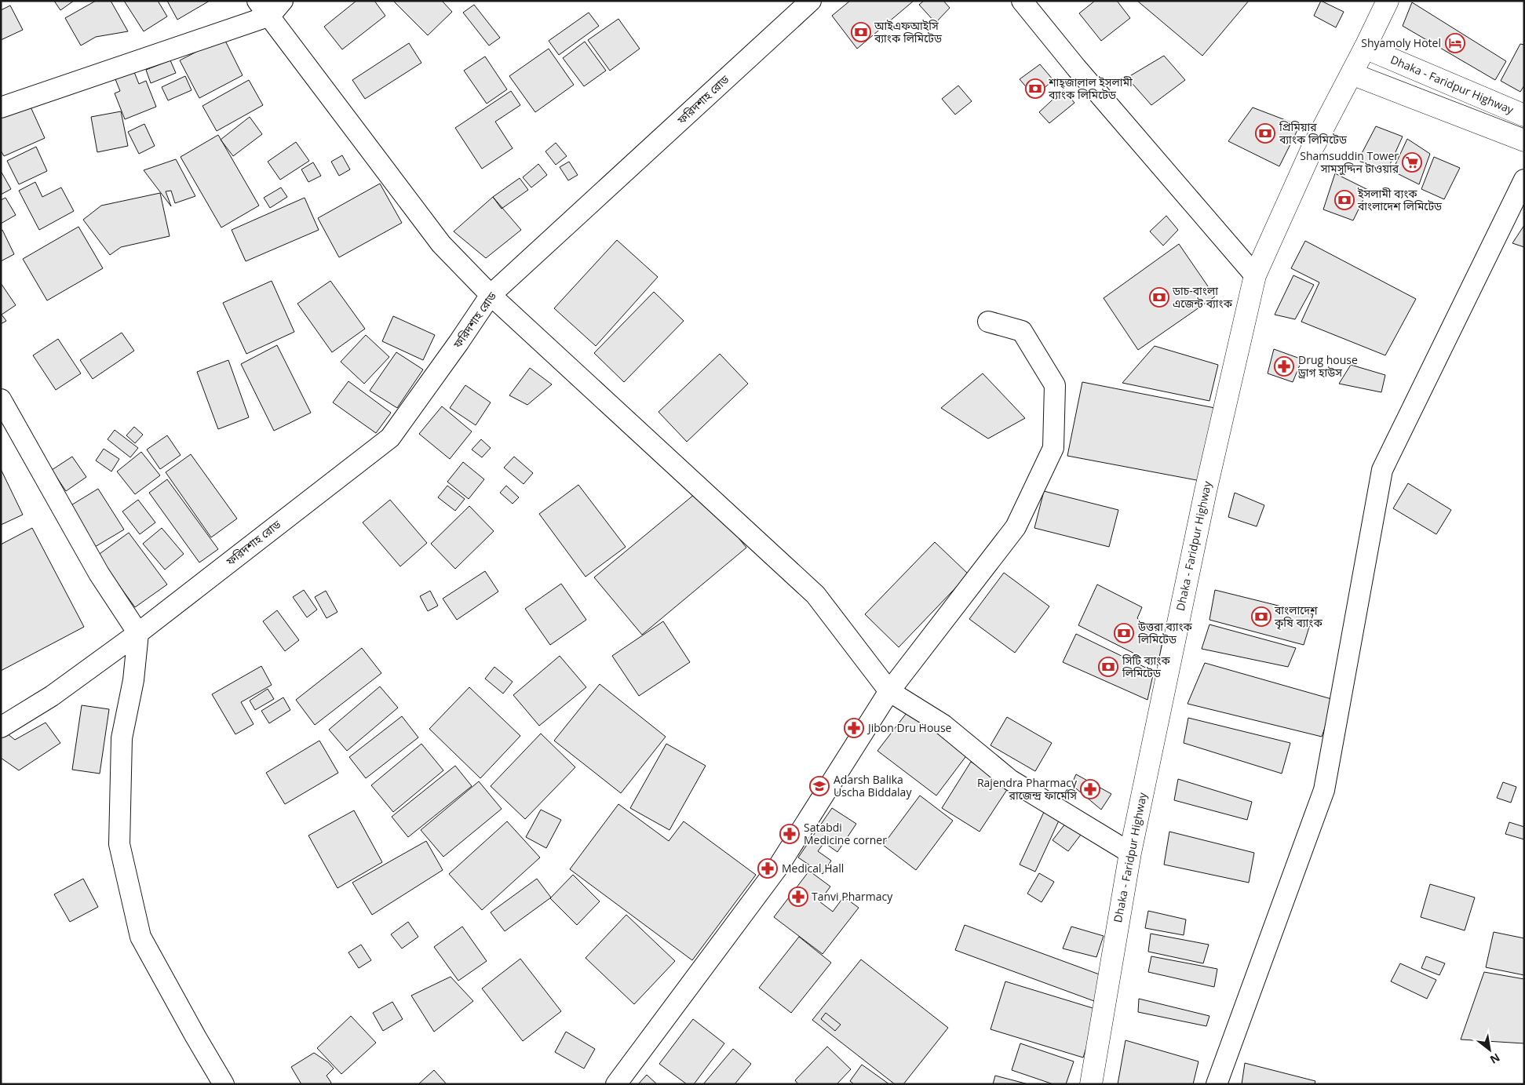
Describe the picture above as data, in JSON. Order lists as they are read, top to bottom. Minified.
{"streets":{"main road":["Dhaka - Faridpur Highway"],"street":["ফরিদশাহ রোড"]},"places":{"bank":["আইএফআইসি ব্যাংক লিমিটেড","শাহ্জালাল ইসলামী ব্যাংক লিমিটেড","প্রিমিয়ার ব্যাংক লিমিটেড","ইসলামী ব্যংক বাংলাদেশ লিমিটেড","ডাচ-বাংলা এজেন্ট ব্যাংক","বাংলাদেশ কৃষি ব্যাংক","উত্তরা ব্যাংক লিমিটেড","সিটি ব্যাংক লিমিটেড"],"hotel":["Shyamoly Hotel"],"supermarket":["Shamsuddin Tower সামসুদ্দিন টাওয়ার"],"pharmacy":["Drug house ড্রাগ হাউস","Jibon Dru House","Rajendra Pharmacy রাজেন্দ্র ফার্মেসি","Satabdi Medicine corner","Medical Hall","Tanvi Pharmacy"],"school or university":["Adarsh Balika Uscha Biddalay"]},"north":"bottom right"}
